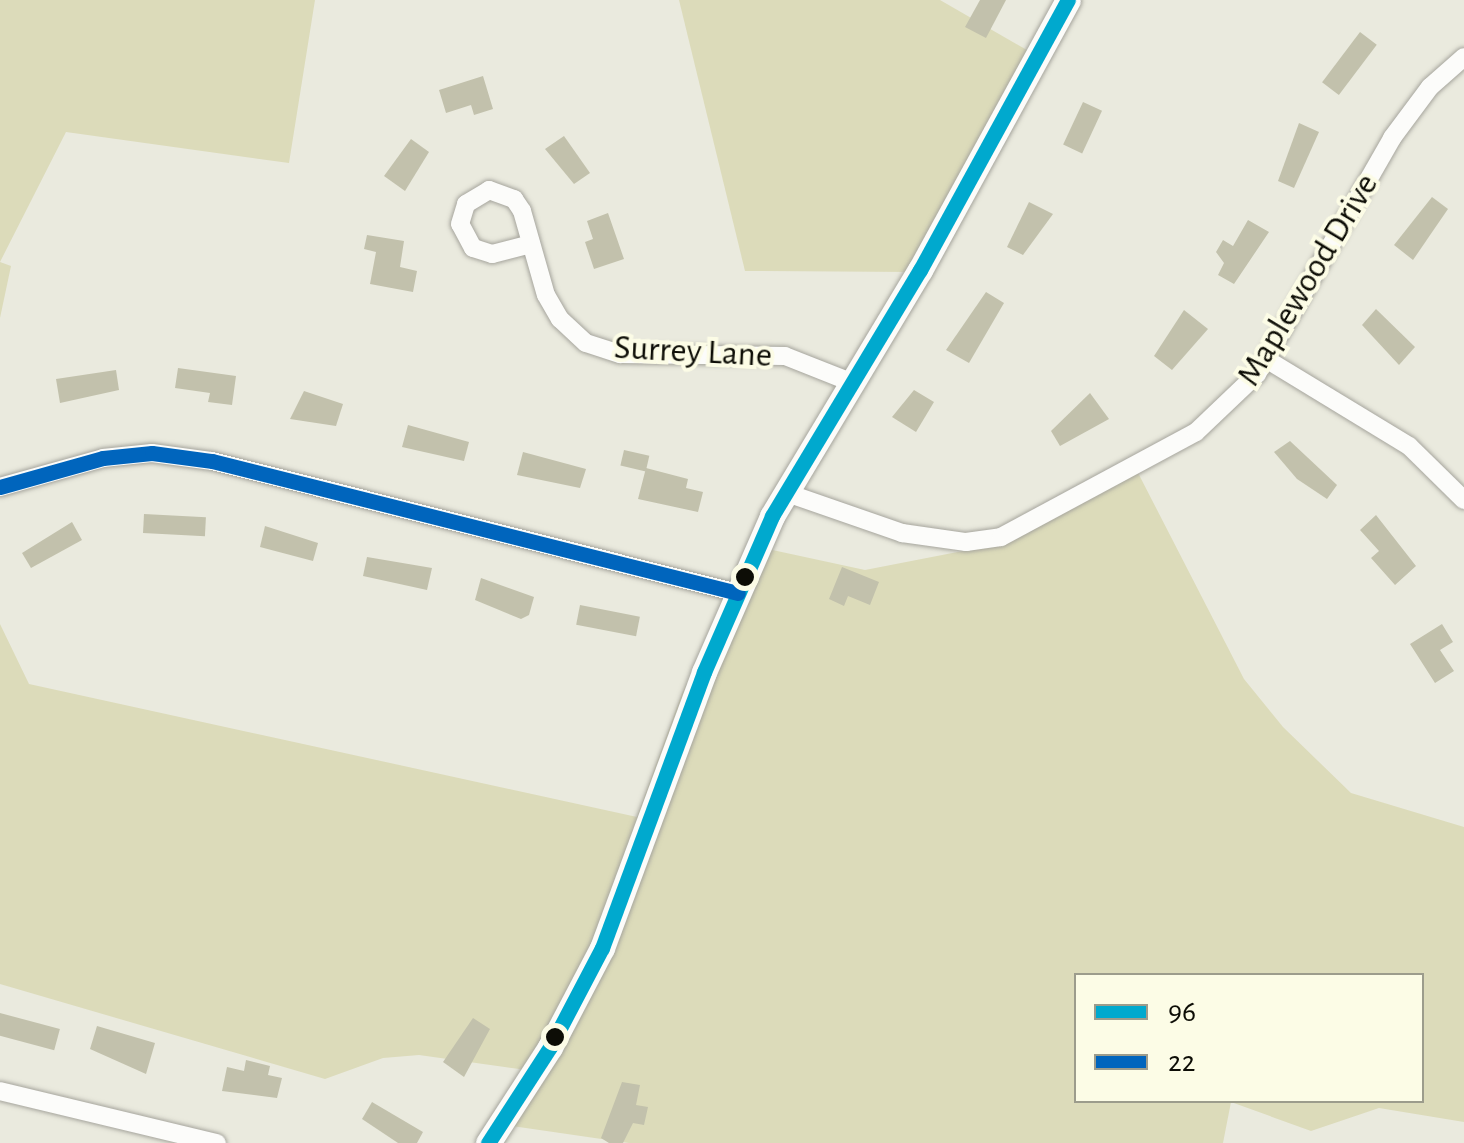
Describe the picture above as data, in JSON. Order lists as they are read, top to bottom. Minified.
{"streets":{"street":["Maplewood Drive","Surrey Lane"]},"lines":["transit line 96","transit line 22"],"legend":["96","22"]}
